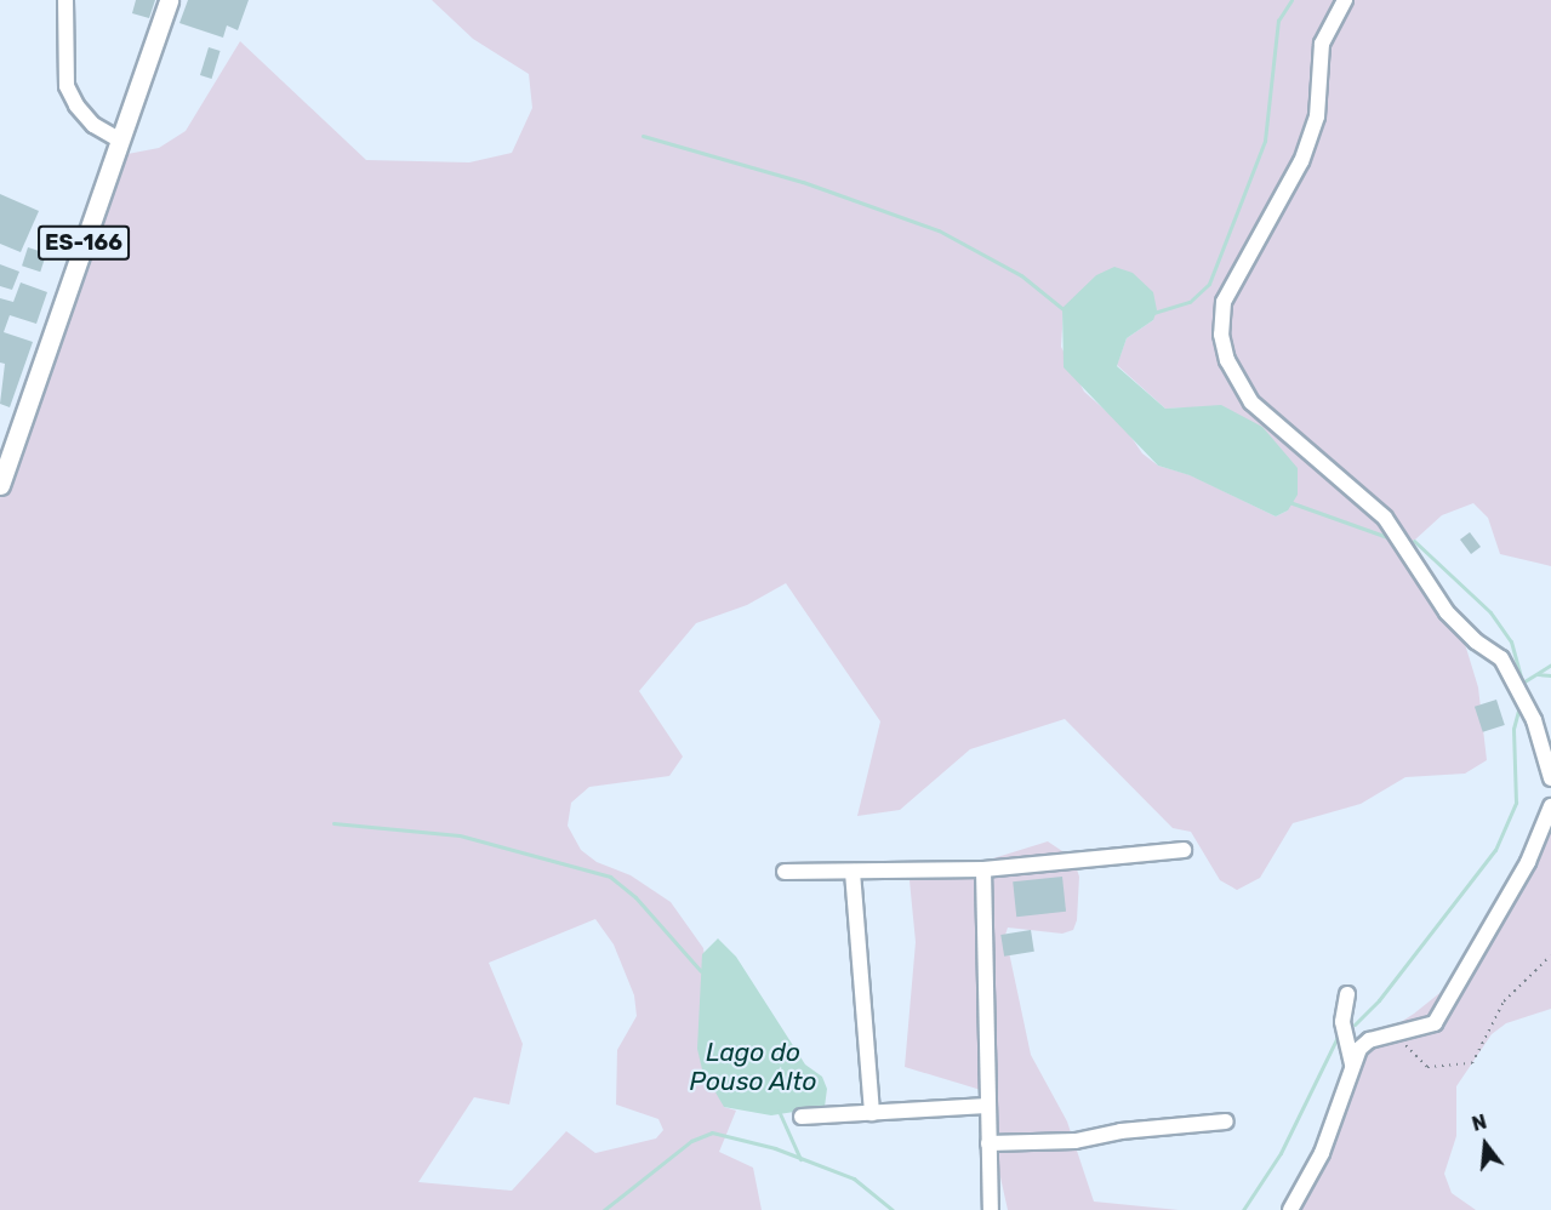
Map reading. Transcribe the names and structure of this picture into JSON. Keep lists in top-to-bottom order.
{
  "streets": {
    "main road": ["ES-166"]
  },
  "water": ["Lago do Pouso Alto"],
  "north": "top"
}
